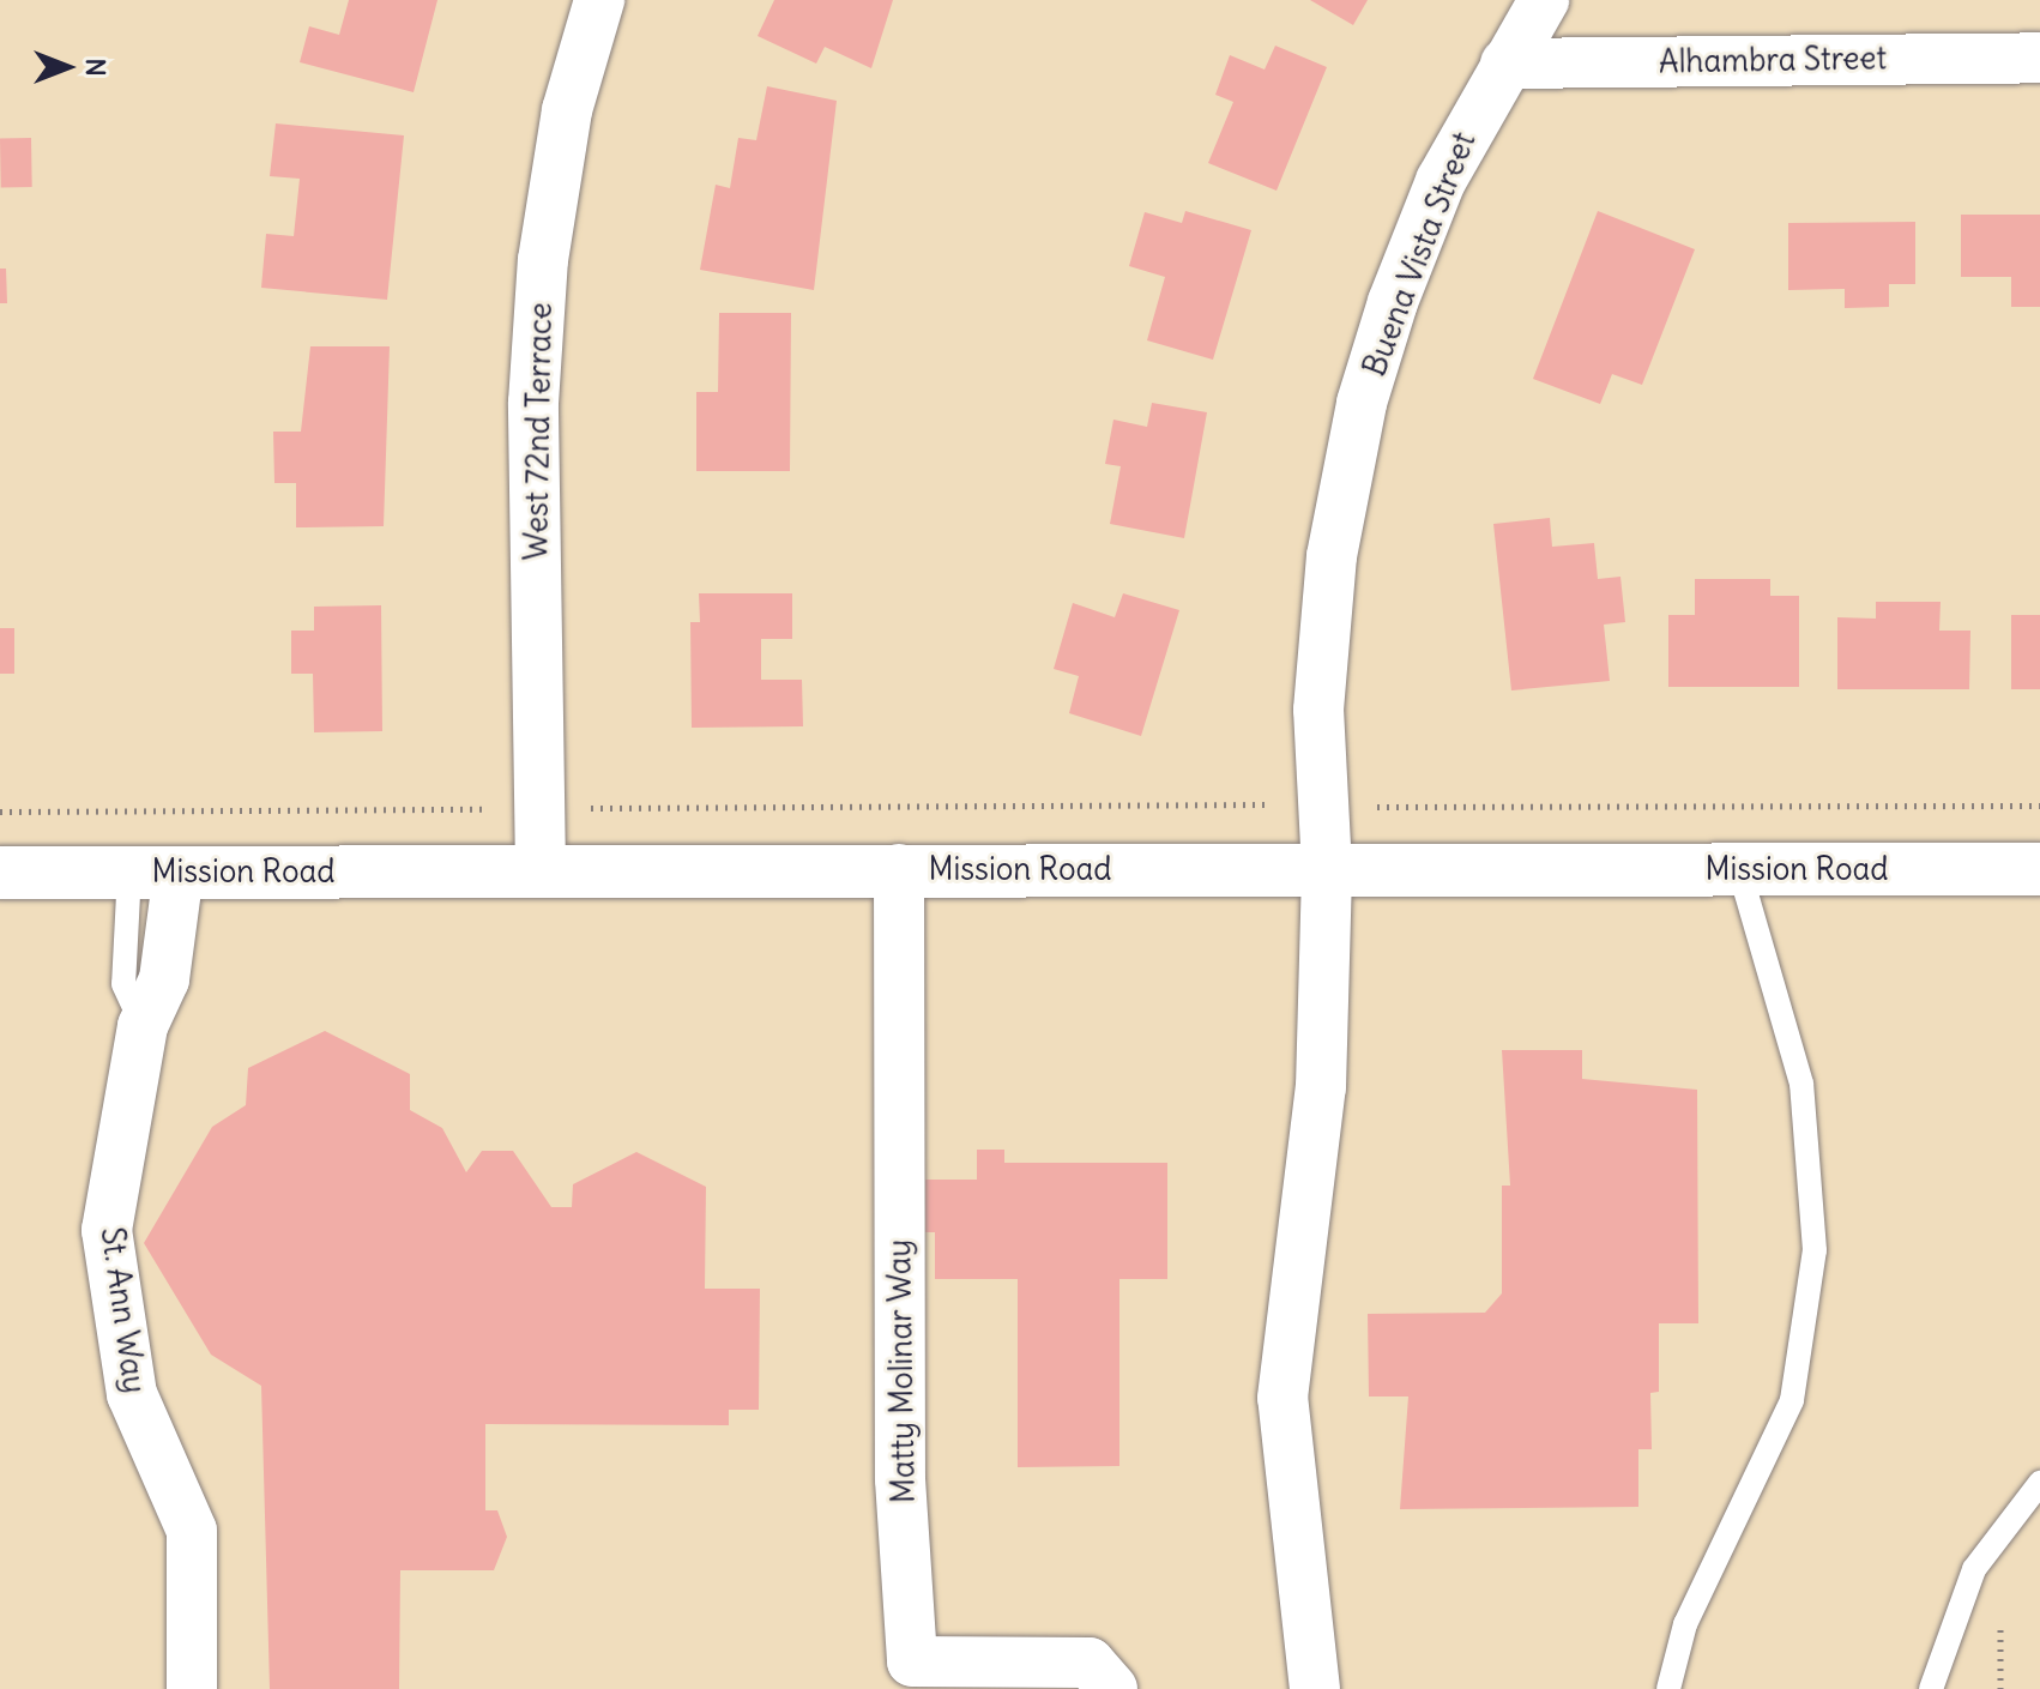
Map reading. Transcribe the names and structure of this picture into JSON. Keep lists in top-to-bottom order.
{
  "streets": {
    "main road": ["Mission Road"],
    "street": [
      "Alhambra Street",
      "Buena Vista Street",
      "West 72nd Terrace",
      "St. Ann Way",
      "Matty Molinar Way"
    ]
  },
  "crossings": [
    ["Alhambra Street", "Buena Vista Street"],
    ["Buena Vista Street", "Mission Road"],
    ["West 72nd Terrace", "Mission Road"],
    ["Mission Road", "St. Ann Way"],
    ["Mission Road", "Matty Molinar Way"]
  ],
  "north": "right"
}
